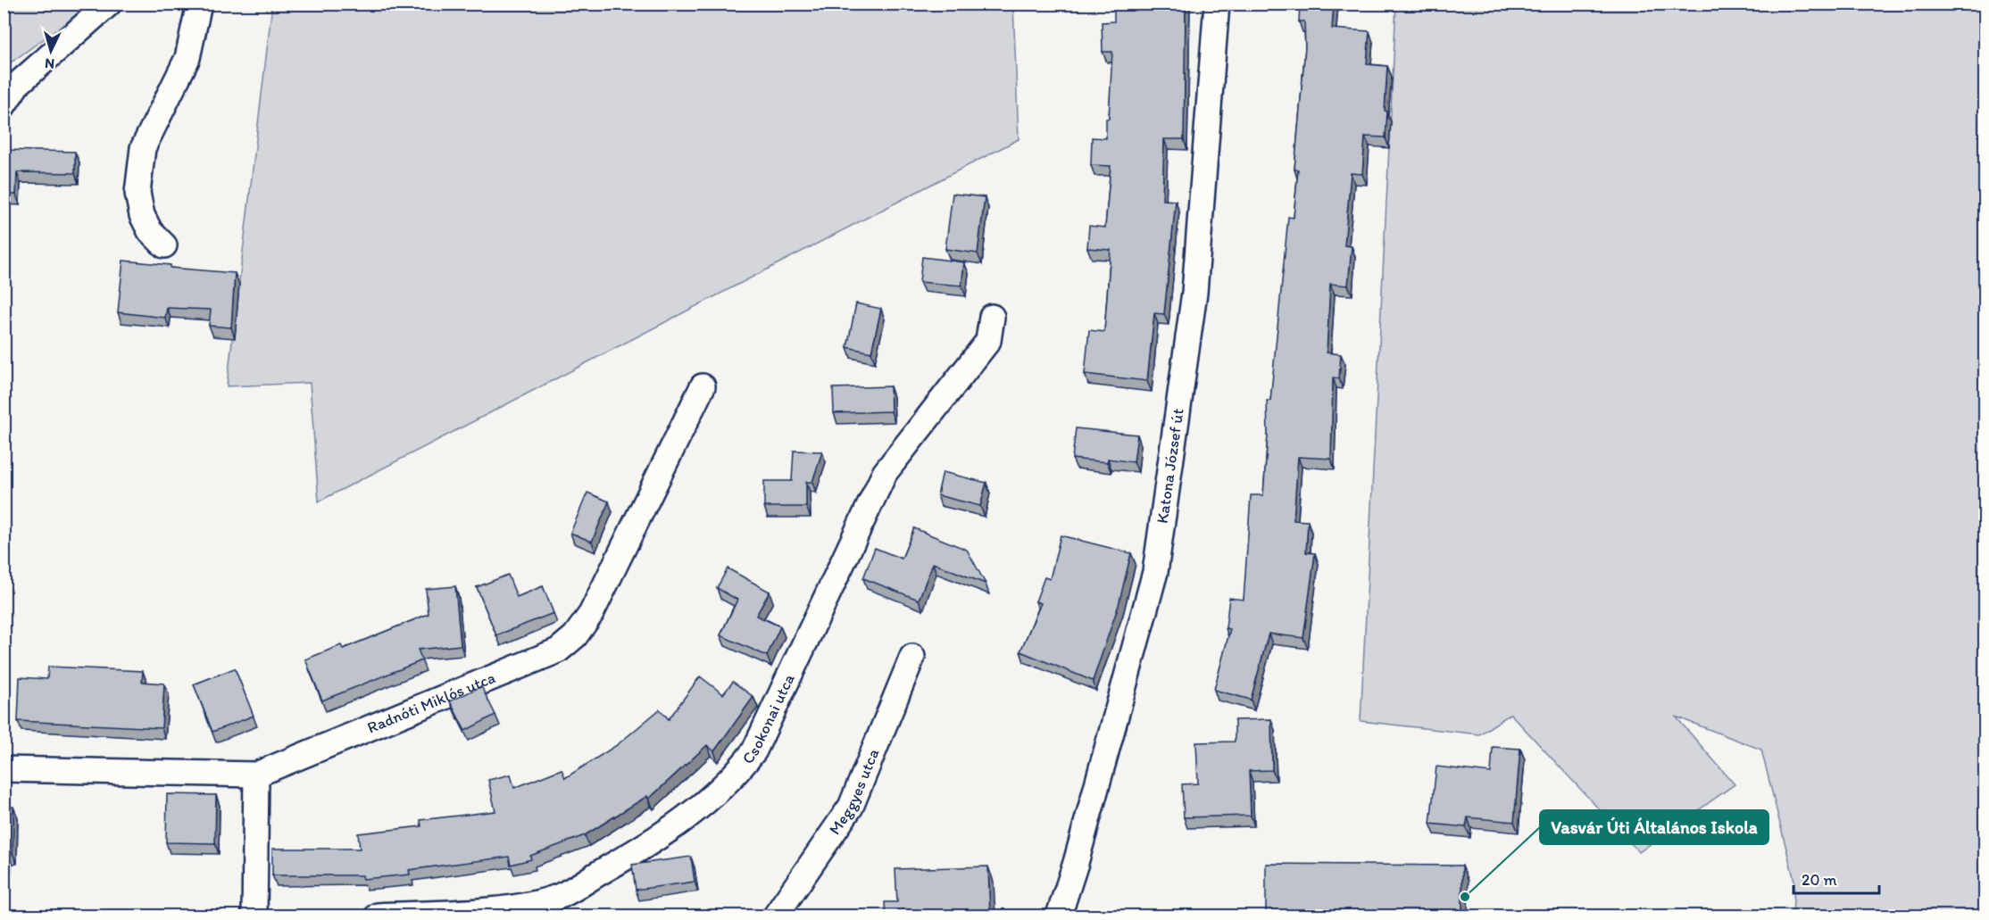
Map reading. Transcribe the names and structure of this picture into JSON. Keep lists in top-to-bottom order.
{
  "streets": {
    "street": [
      "Katona József út",
      "Radnóti Miklós utca",
      "Csokonai utca",
      "Meggyes utca"
    ]
  },
  "places": ["Vasvár Úti Általános Iskola"],
  "scale_bar": "20 m",
  "north": "bottom"
}
